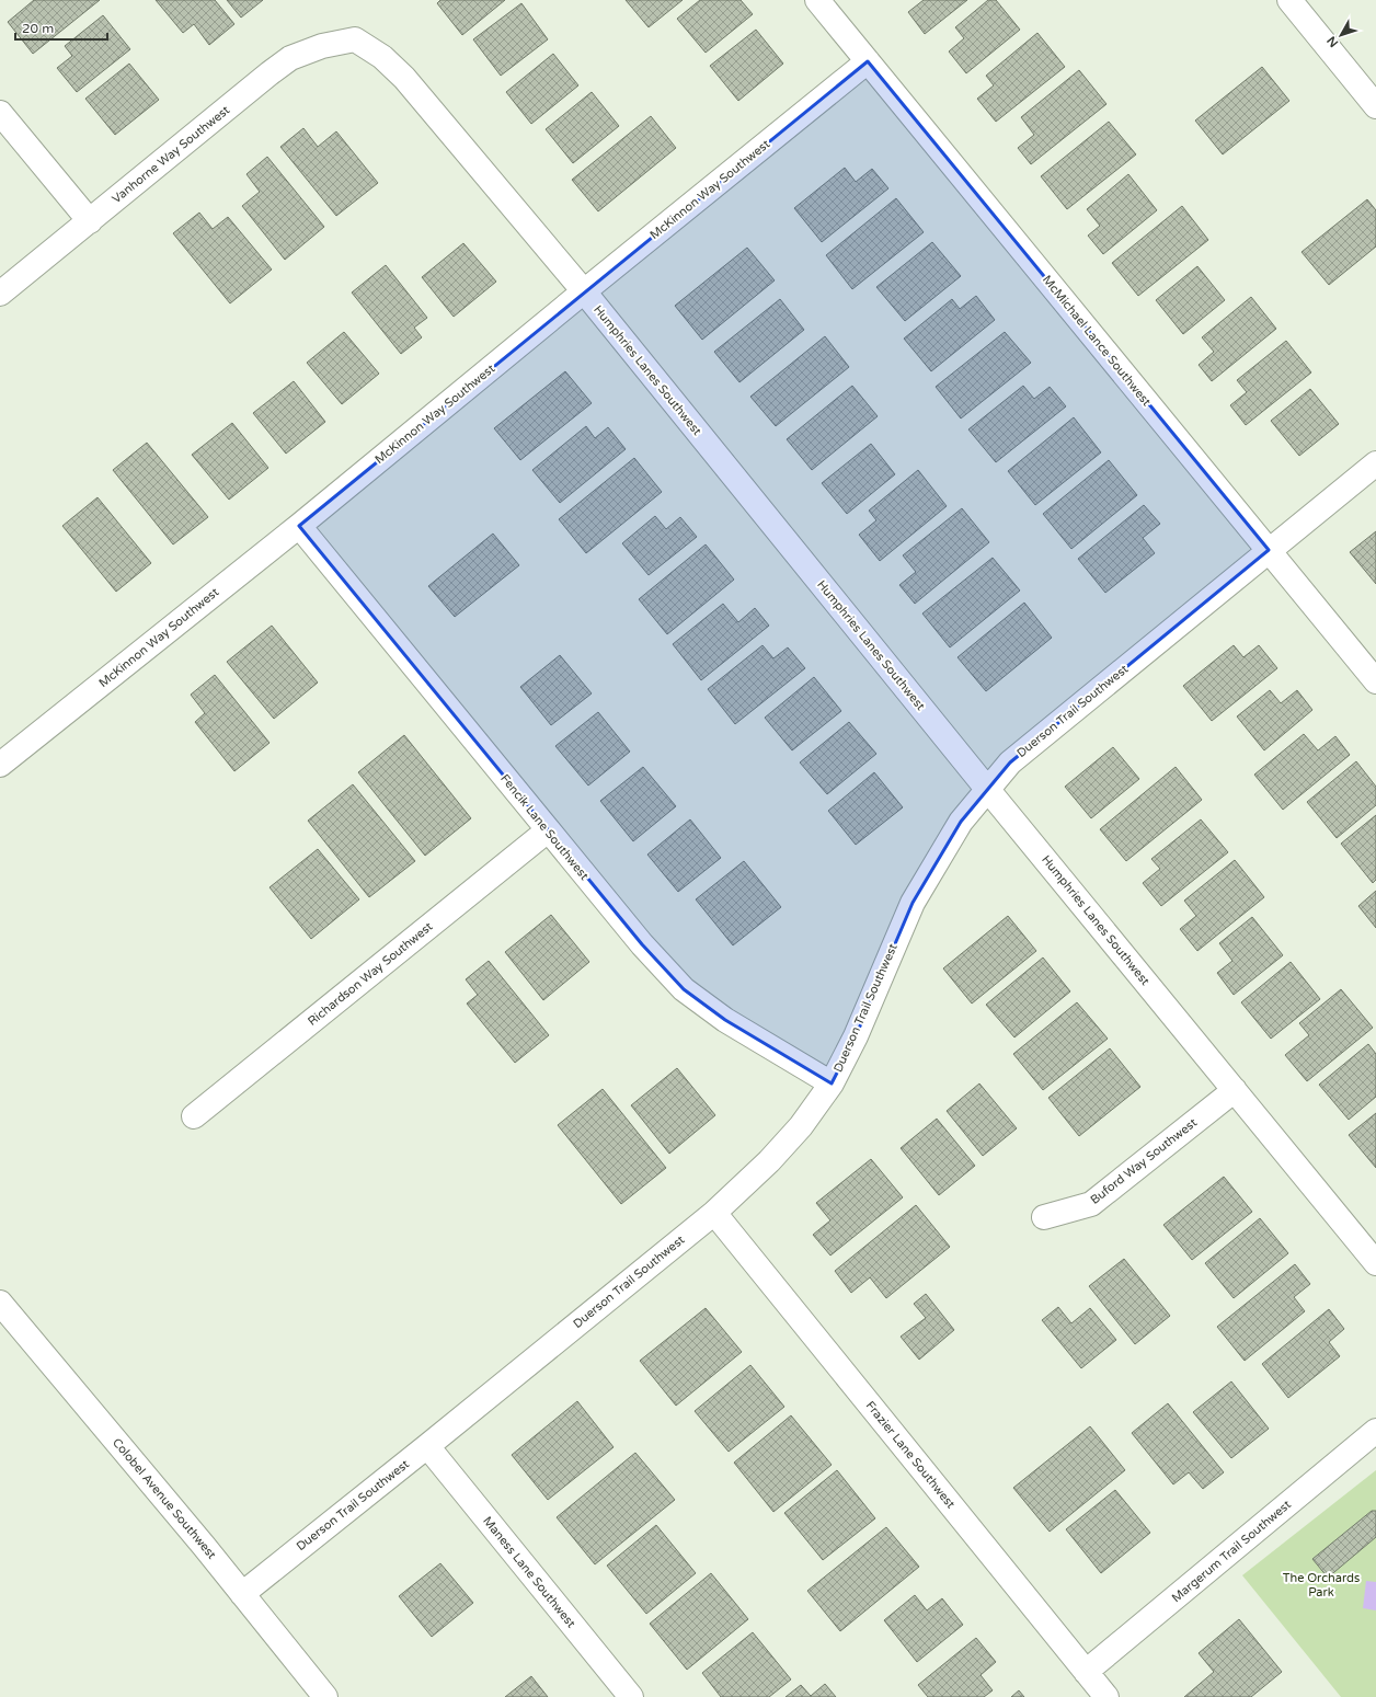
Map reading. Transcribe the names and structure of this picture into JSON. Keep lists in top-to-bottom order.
{
  "streets": {
    "street": [
      "Vanhorne Way Southwest",
      "McKinnon Way Southwest",
      "McMichael Lance Southwest",
      "Humphries Lanes Southwest",
      "Duerson Trail Southwest",
      "Fencik Lane Southwest",
      "Richardson Way Southwest",
      "Buford Way Southwest",
      "Frazier Lane Southwest",
      "Colobel Avenue Southwest",
      "Margerum Trail Southwest",
      "Maness Lane Southwest"
    ]
  },
  "crossings": [
    ["Vanhorne Way Southwest", "Humphries Lanes Southwest"],
    ["McKinnon Way Southwest", "McMichael Lance Southwest"],
    ["McKinnon Way Southwest", "Humphries Lanes Southwest"],
    ["McKinnon Way Southwest", "Fencik Lane Southwest"],
    ["McMichael Lance Southwest", "Duerson Trail Southwest"],
    ["Humphries Lanes Southwest", "Duerson Trail Southwest"],
    ["Humphries Lanes Southwest", "Buford Way Southwest"],
    ["Duerson Trail Southwest", "Fencik Lane Southwest"],
    ["Duerson Trail Southwest", "Frazier Lane Southwest"],
    ["Duerson Trail Southwest", "Colobel Avenue Southwest"],
    ["Duerson Trail Southwest", "Maness Lane Southwest"],
    ["Fencik Lane Southwest", "Richardson Way Southwest"],
    ["Frazier Lane Southwest", "Margerum Trail Southwest"]
  ],
  "parks": ["The Orchards Park"],
  "scale_bar": "20 m",
  "north": "bottom left"
}
